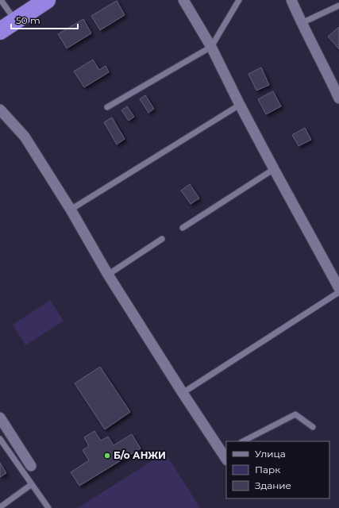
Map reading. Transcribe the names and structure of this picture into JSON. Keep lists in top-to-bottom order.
{
  "places": ["Б/о АНЖИ"],
  "legend": ["Улица", "Парк", "Здание"],
  "scale_bar": "50 m"
}
